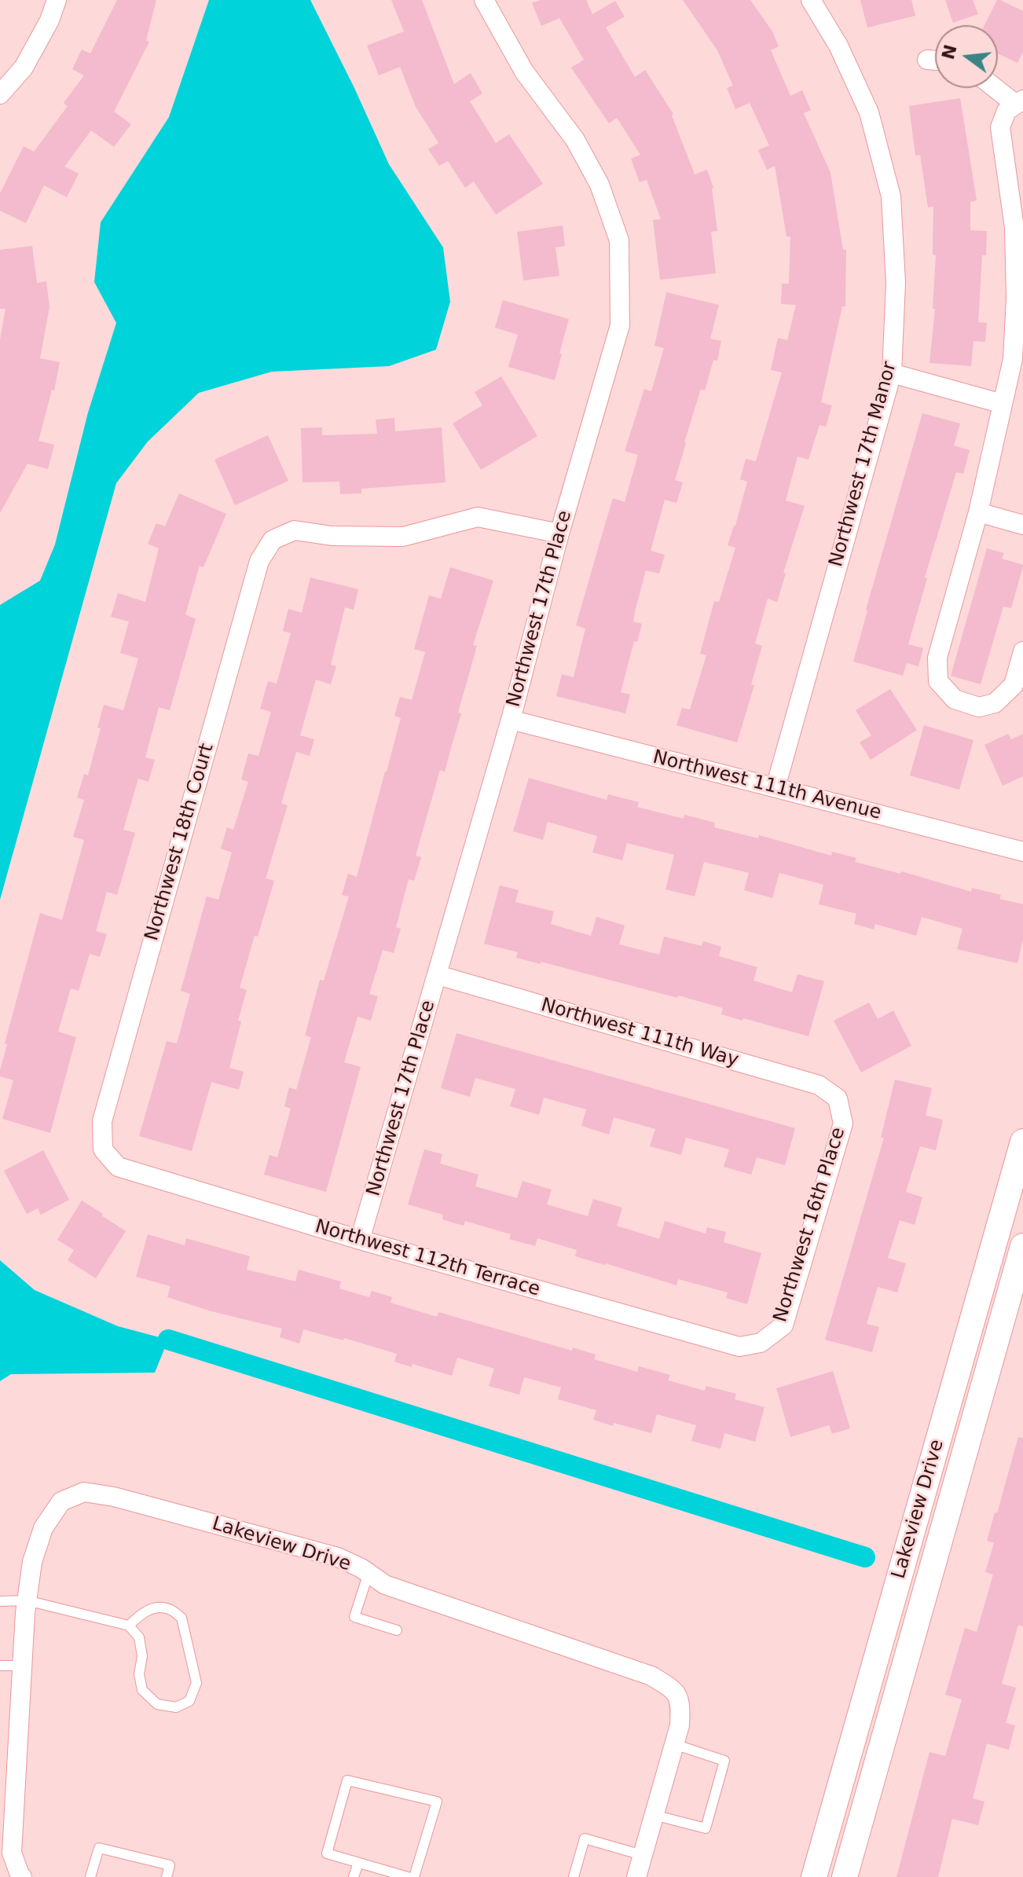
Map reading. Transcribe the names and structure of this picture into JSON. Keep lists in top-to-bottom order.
{
  "streets": {
    "street": [
      "Northwest 17th Manor",
      "Northwest 17th Place",
      "Northwest 111th Avenue",
      "Northwest 18th Court",
      "Northwest 111th Way",
      "Northwest 16th Place",
      "Northwest 112th Terrace",
      "Lakeview Drive"
    ]
  },
  "crossings": [
    ["Northwest 17th Manor", "Northwest 111th Avenue"],
    ["Northwest 17th Place", "Northwest 111th Avenue"],
    ["Northwest 17th Place", "Northwest 18th Court"],
    ["Northwest 17th Place", "Northwest 111th Way"],
    ["Northwest 17th Place", "Northwest 112th Terrace"],
    ["Northwest 18th Court", "Northwest 112th Terrace"],
    ["Northwest 111th Way", "Northwest 16th Place"],
    ["Northwest 16th Place", "Northwest 112th Terrace"]
  ],
  "north": "left"
}
